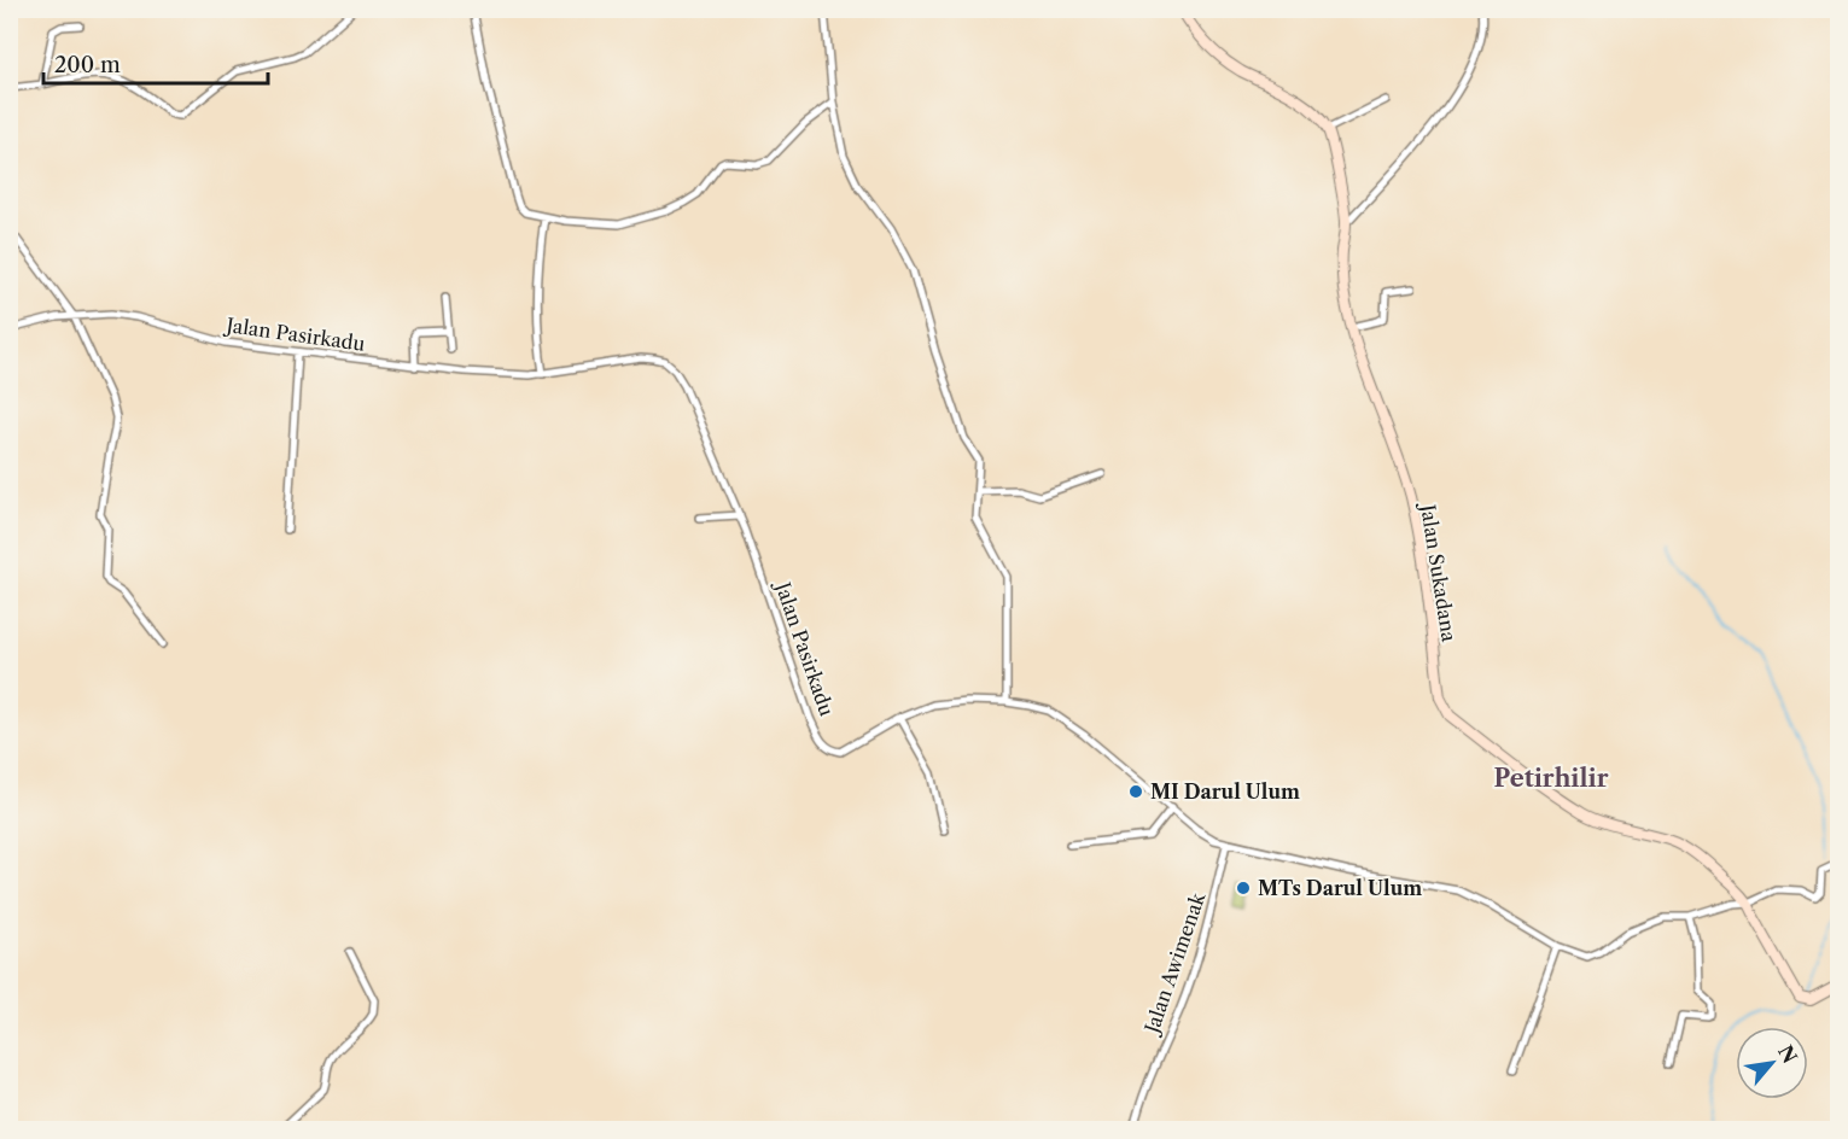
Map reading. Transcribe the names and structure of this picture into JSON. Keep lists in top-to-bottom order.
{
  "streets": {
    "main road": ["Jalan Sukadana"],
    "street": ["Jalan Pasirkadu", "Jalan Awimenak"]
  },
  "crossings": [
    ["Jalan Pasirkadu", "Jalan Sukadana"],
    ["Jalan Pasirkadu", "Jalan Awimenak"]
  ],
  "districts": ["Petirhilir"],
  "places": ["MI Darul Ulum", "MTs Darul Ulum"],
  "scale_bar": "200 m",
  "north": "top right"
}
